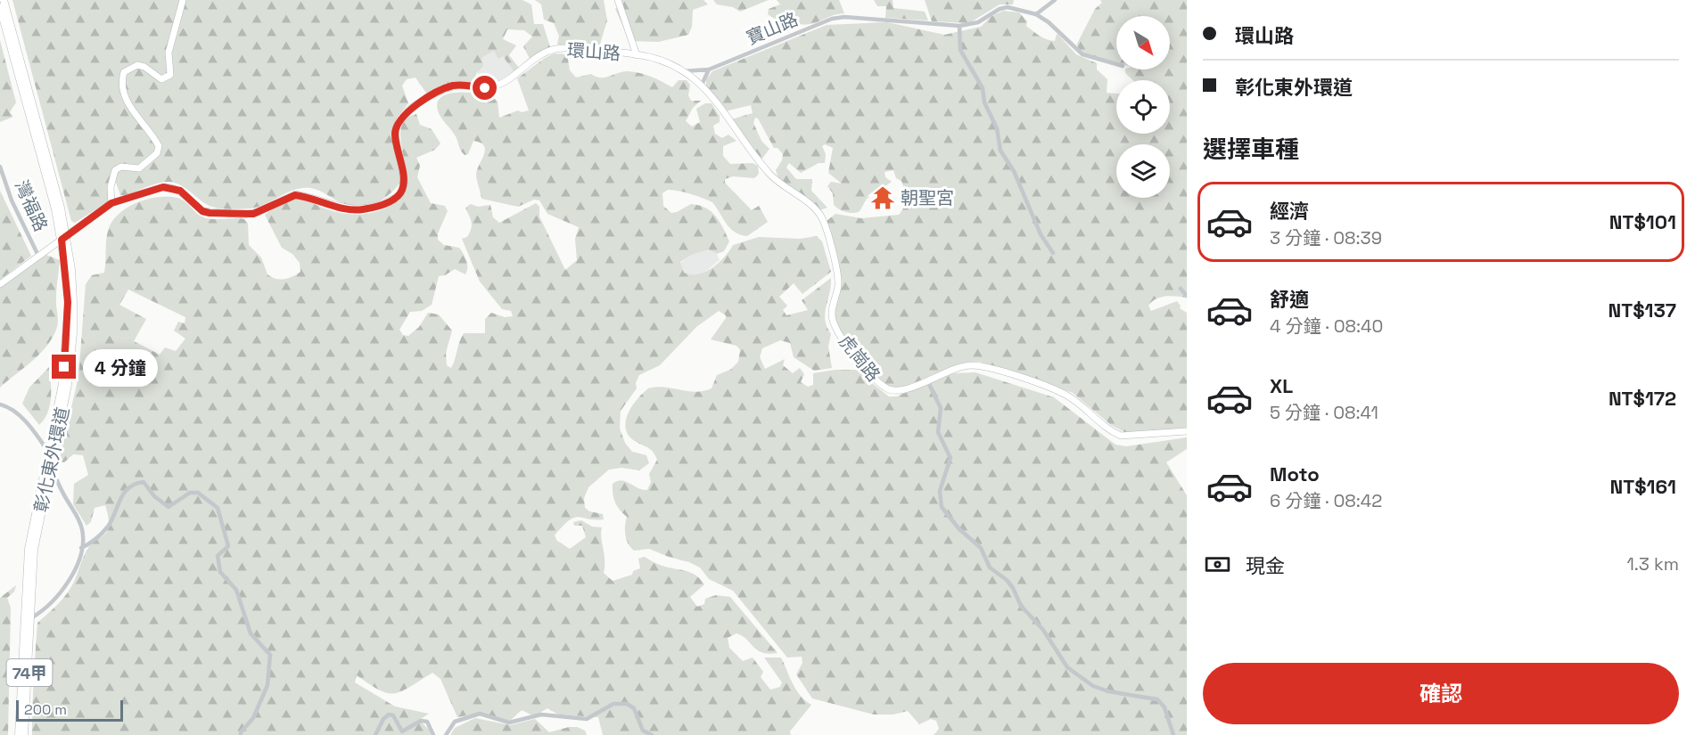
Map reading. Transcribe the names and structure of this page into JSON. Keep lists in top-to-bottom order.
{
  "streets": {
    "main road": [
      "環山路",
      "虎崗路",
      "彰化東外環道",
      "74甲"
    ],
    "street": ["寶山路", "灣福路"]
  },
  "crossings": [
    ["寶山路", "環山路"],
    ["環山路", "灣福路"],
    ["環山路", "虎崗路"],
    ["環山路", "彰化東外環道"],
    ["彰化東外環道", "74甲"]
  ],
  "places": {
    "temple": ["朝聖宮"]
  },
  "scale_bar": "200 m",
  "north": "bottom right",
  "page": {
    "banner": ["環山路", "彰化東外環道"],
    "heading": "選擇車種",
    "list": [
      {
        "name": "經濟",
        "note": "3 分鐘 · 08:39",
        "value": "NT$101"
      },
      {
        "name": "舒適",
        "note": "4 分鐘 · 08:40",
        "value": "NT$137"
      },
      {
        "name": "XL",
        "note": "5 分鐘 · 08:41",
        "value": "NT$172"
      },
      {
        "name": "Moto",
        "note": "6 分鐘 · 08:42",
        "value": "NT$161"
      }
    ],
    "bubble": "4 分鐘",
    "pay": ["現金", "1.3 km"],
    "buttons": "確認",
    "scale": "200 m"
  }
}
